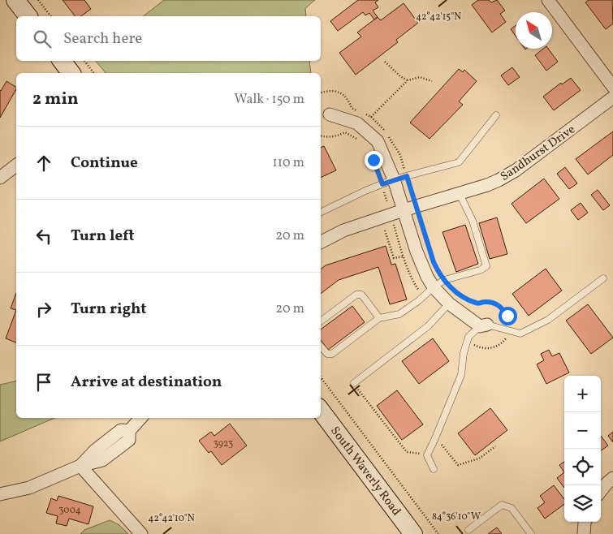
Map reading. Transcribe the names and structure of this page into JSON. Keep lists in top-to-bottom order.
{
  "streets": {
    "main road": ["South Waverly Road"],
    "street": ["Sandhurst Drive"]
  },
  "house_numbers": ["3923", "3004"],
  "north": "top left",
  "page": {
    "search": "Search here",
    "heading": ["2 min", "Walk · 150 m"],
    "list": [
      ["Continue", "110 m"],
      ["Turn left", "20 m"],
      ["Turn right", "20 m"],
      "Arrive at destination"
    ],
    "map_buttons": ["+", "−"]
  },
  "coordinates": ["42°42'15\"N", "84°36'10\"W", "42°42'10\"N"]
}
